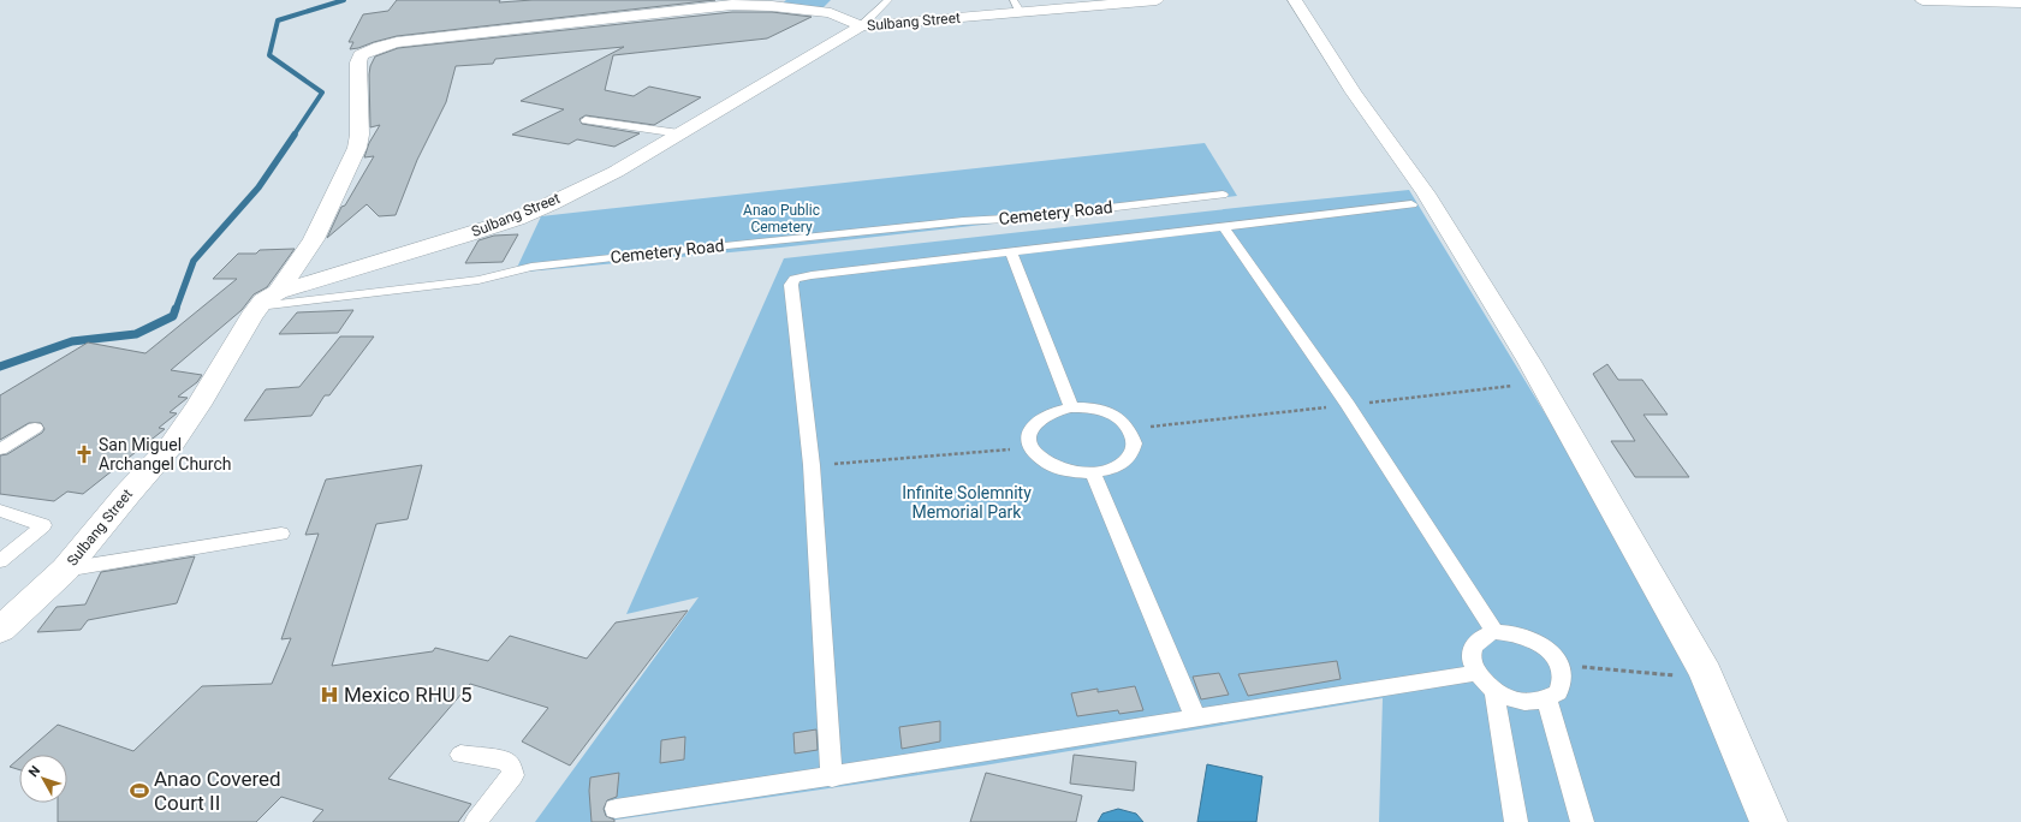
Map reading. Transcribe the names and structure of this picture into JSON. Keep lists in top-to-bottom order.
{
  "streets": {
    "street": ["Sulbang Street"],
    "lane": ["Cemetery Road"]
  },
  "crossings": [
    ["Sulbang Street", "Cemetery Road"]
  ],
  "parks": ["Anao Public Cemetery", "Infinite Solemnity Memorial Park"],
  "places": {
    "church": ["San Miguel Archangel Church"],
    "hospital": ["Mexico RHU 5"],
    "sports": ["Anao Covered Court II"]
  },
  "north": "top left"
}
